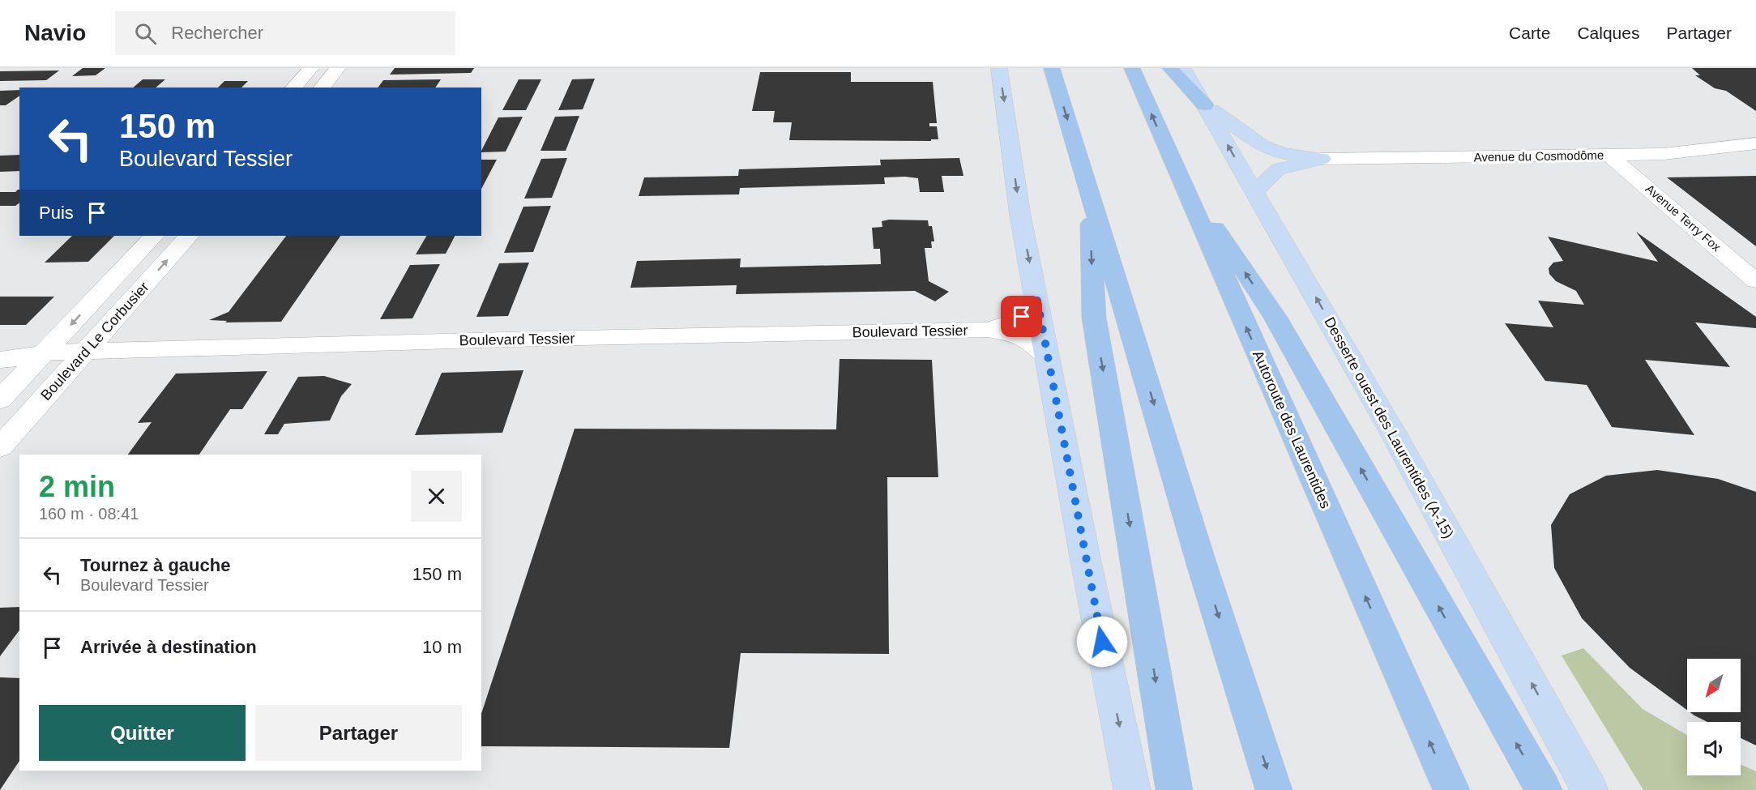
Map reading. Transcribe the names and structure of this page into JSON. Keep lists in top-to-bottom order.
{
  "streets": {
    "highway": ["Autoroute des Laurentides"],
    "main road": ["Desserte ouest des Laurentides (A-15)"],
    "street": [
      "Avenue du Cosmodôme",
      "Avenue Terry Fox",
      "Boulevard Tessier",
      "Boulevard Le Corbusier"
    ]
  },
  "crossings": [
    ["Avenue du Cosmodôme", "Avenue Terry Fox"],
    ["Boulevard Tessier", "Boulevard Le Corbusier"]
  ],
  "one_way": ["Desserte ouest des Laurentides (A-15)"],
  "north": "bottom left",
  "page": {
    "header": "Navio",
    "search": "Rechercher",
    "nav": ["Carte", "Calques", "Partager"],
    "turn": ["150 m", "Boulevard Tessier"],
    "then": "Puis",
    "heading": ["2 min", "160 m · 08:41"],
    "list": [
      {
        "name": "Tournez à gauche",
        "note": "Boulevard Tessier",
        "value": "150 m"
      },
      {
        "name": "Arrivée à destination",
        "value": "10 m"
      }
    ],
    "buttons": ["Quitter", "Partager"]
  }
}
